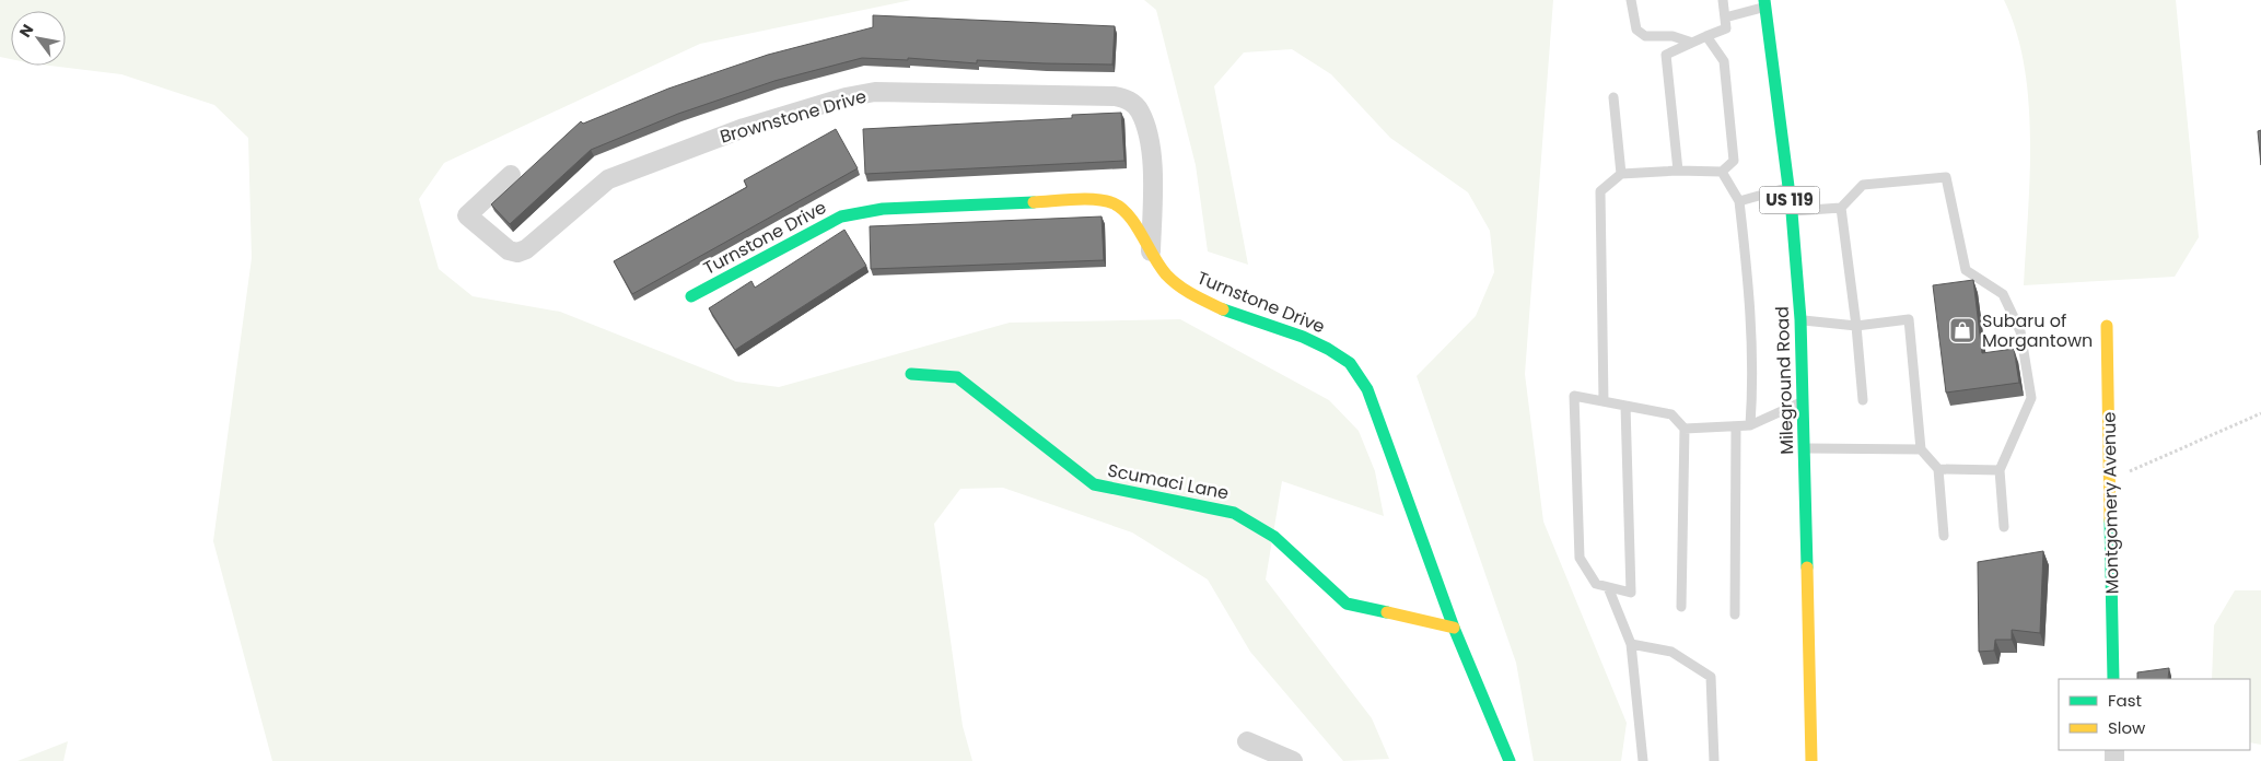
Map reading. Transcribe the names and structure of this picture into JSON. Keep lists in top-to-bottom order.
{
  "streets": {
    "street": [
      "Brownstone Drive",
      "US 119",
      "Turnstone Drive",
      "Mileground Road",
      "Scumaci Lane",
      "Montgomery Avenue"
    ]
  },
  "crossings": [
    ["Brownstone Drive", "Turnstone Drive"],
    ["Turnstone Drive", "Scumaci Lane"]
  ],
  "places": {
    "shop": ["Subaru of Morgantown"]
  },
  "legend": ["Fast", "Slow"],
  "north": "top left"
}
